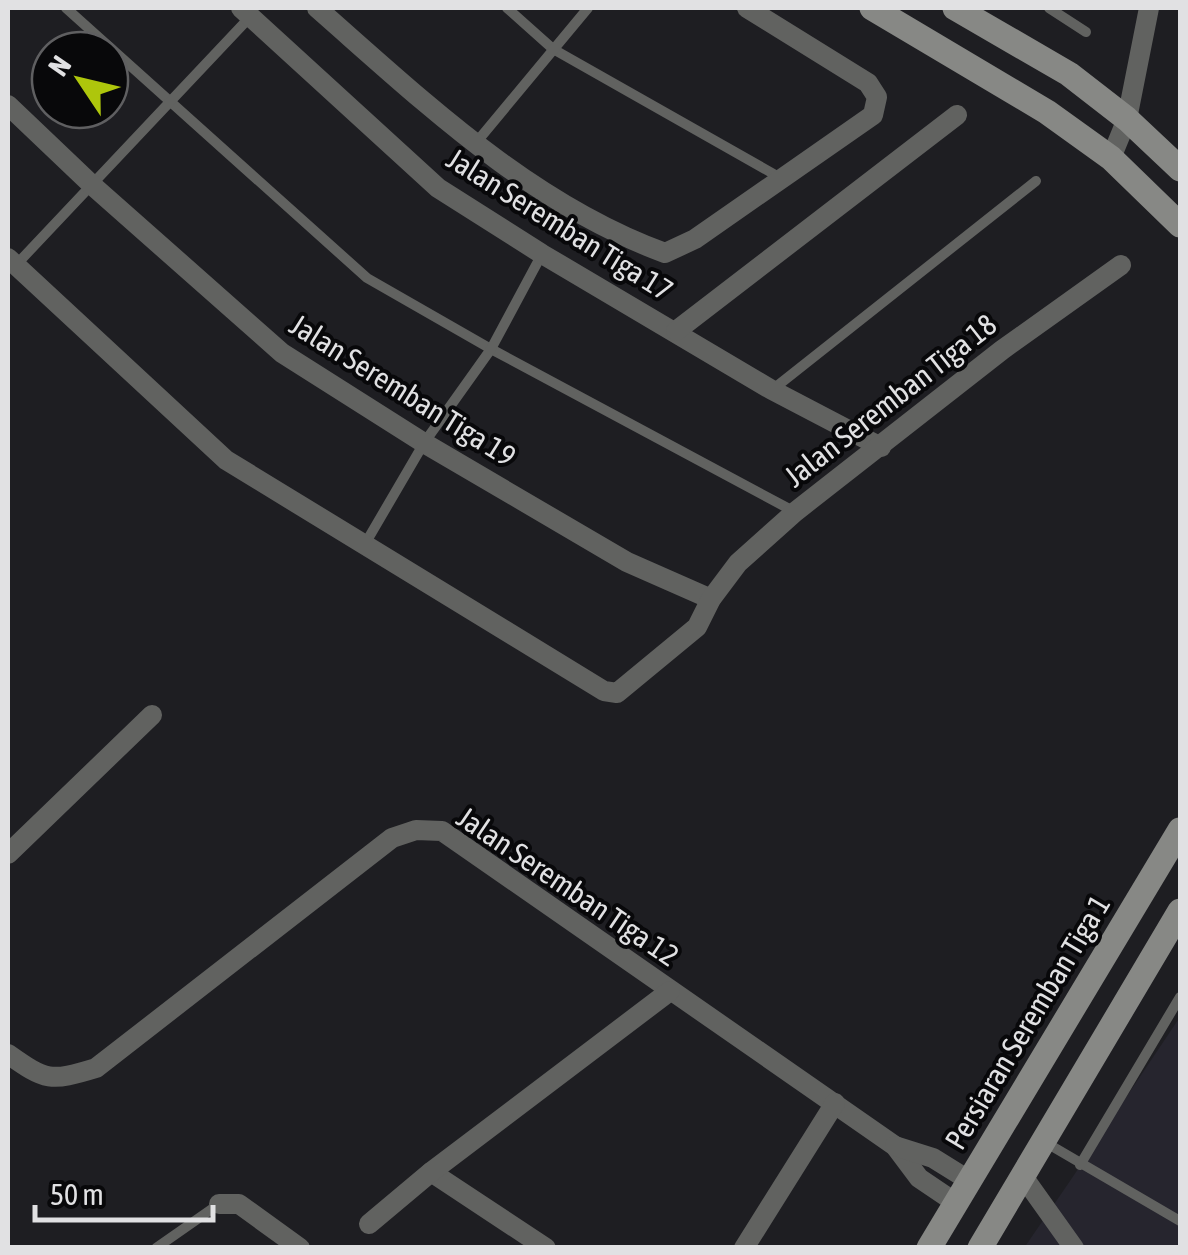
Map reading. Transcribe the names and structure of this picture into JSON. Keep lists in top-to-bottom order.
{
  "streets": {
    "main road": ["Persiaran Seremban Tiga 1"],
    "street": [
      "Jalan Seremban Tiga 17",
      "Jalan Seremban Tiga 19",
      "Jalan Seremban Tiga 18",
      "Jalan Seremban Tiga 12"
    ]
  },
  "crossings": [
    ["Jalan Seremban Tiga 17", "Jalan Seremban Tiga 18"],
    ["Jalan Seremban Tiga 19", "Jalan Seremban Tiga 18"],
    ["Jalan Seremban Tiga 12", "Persiaran Seremban Tiga 1"]
  ],
  "scale_bar": "50 m",
  "north": "top left"
}
